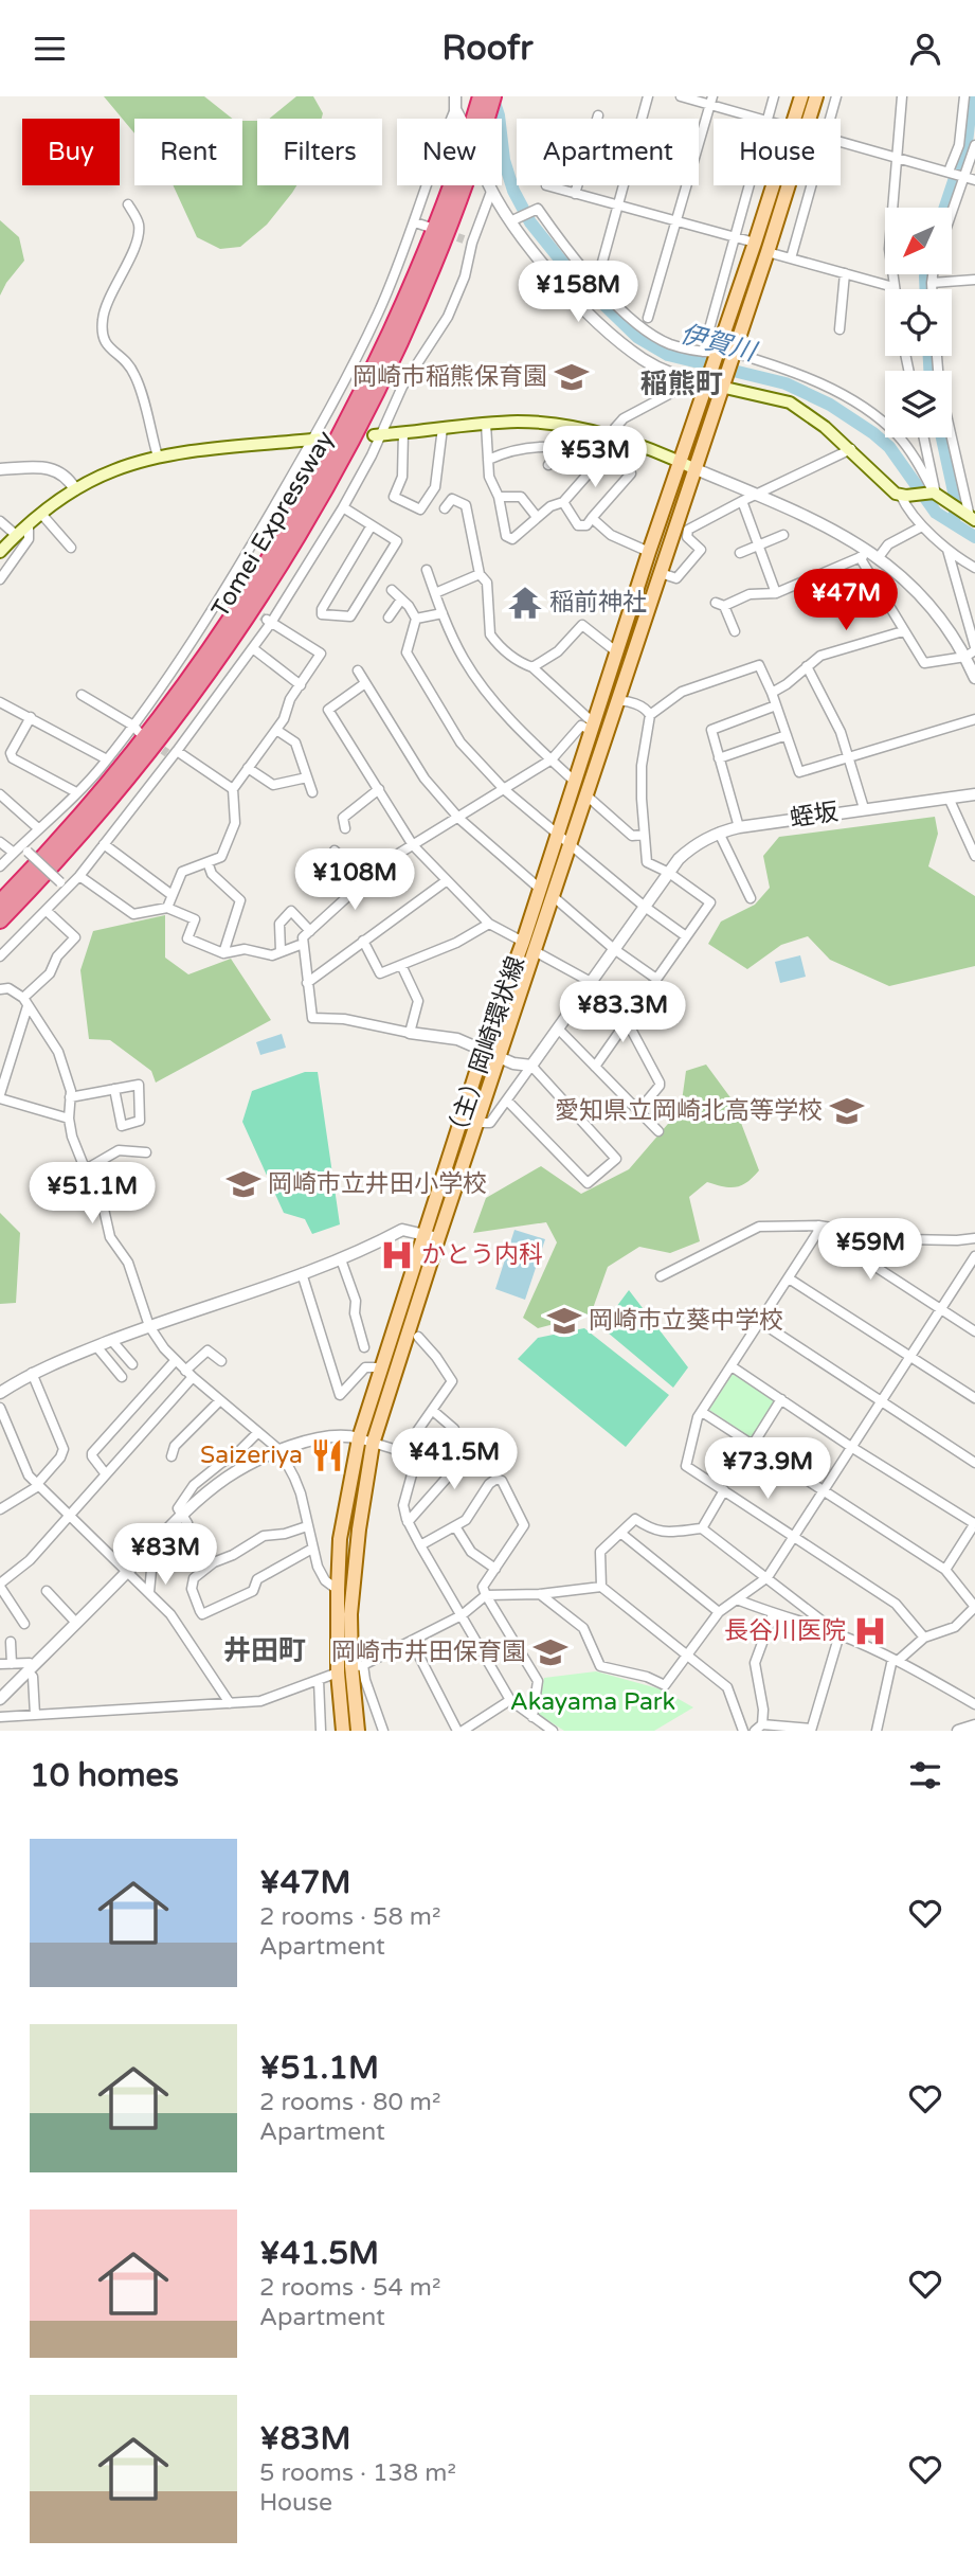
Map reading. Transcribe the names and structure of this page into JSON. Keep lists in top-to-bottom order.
{
  "streets": {
    "highway": ["Tomei Expressway"],
    "main road": ["（主）岡崎環状線"],
    "street": ["蛭坂"]
  },
  "districts": ["稲熊町", "井田町"],
  "water": ["伊賀川"],
  "parks": ["Akayama Park"],
  "places": {
    "school or university": [
      "岡崎市稲熊保育園",
      "愛知県立岡崎北高等学校",
      "岡崎市立井田小学校",
      "岡崎市立葵中学校",
      "岡崎市井田保育園"
    ],
    "temple": ["稲前神社"],
    "hospital": ["かとう内科", "長谷川医院"],
    "restaurant": ["Saizeriya"]
  },
  "north": "bottom left",
  "page": {
    "header": "Roofr",
    "chip": [
      "Buy",
      "Rent",
      "Filters",
      "New",
      "Apartment",
      "House"
    ],
    "price": [
      "¥158M",
      "¥53M",
      "¥47M",
      "¥108M",
      "¥83.3M",
      "¥51.1M",
      "¥59M",
      "¥41.5M",
      "¥73.9M",
      "¥83M"
    ],
    "heading": "10 homes",
    "list": [
      {
        "name": "¥47M",
        "note": "2 rooms · 58 m² · Apartment"
      },
      {
        "name": "¥51.1M",
        "note": "2 rooms · 80 m² · Apartment"
      },
      {
        "name": "¥41.5M",
        "note": "2 rooms · 54 m² · Apartment"
      },
      {
        "name": "¥83M",
        "note": "5 rooms · 138 m² · House"
      }
    ]
  }
}
